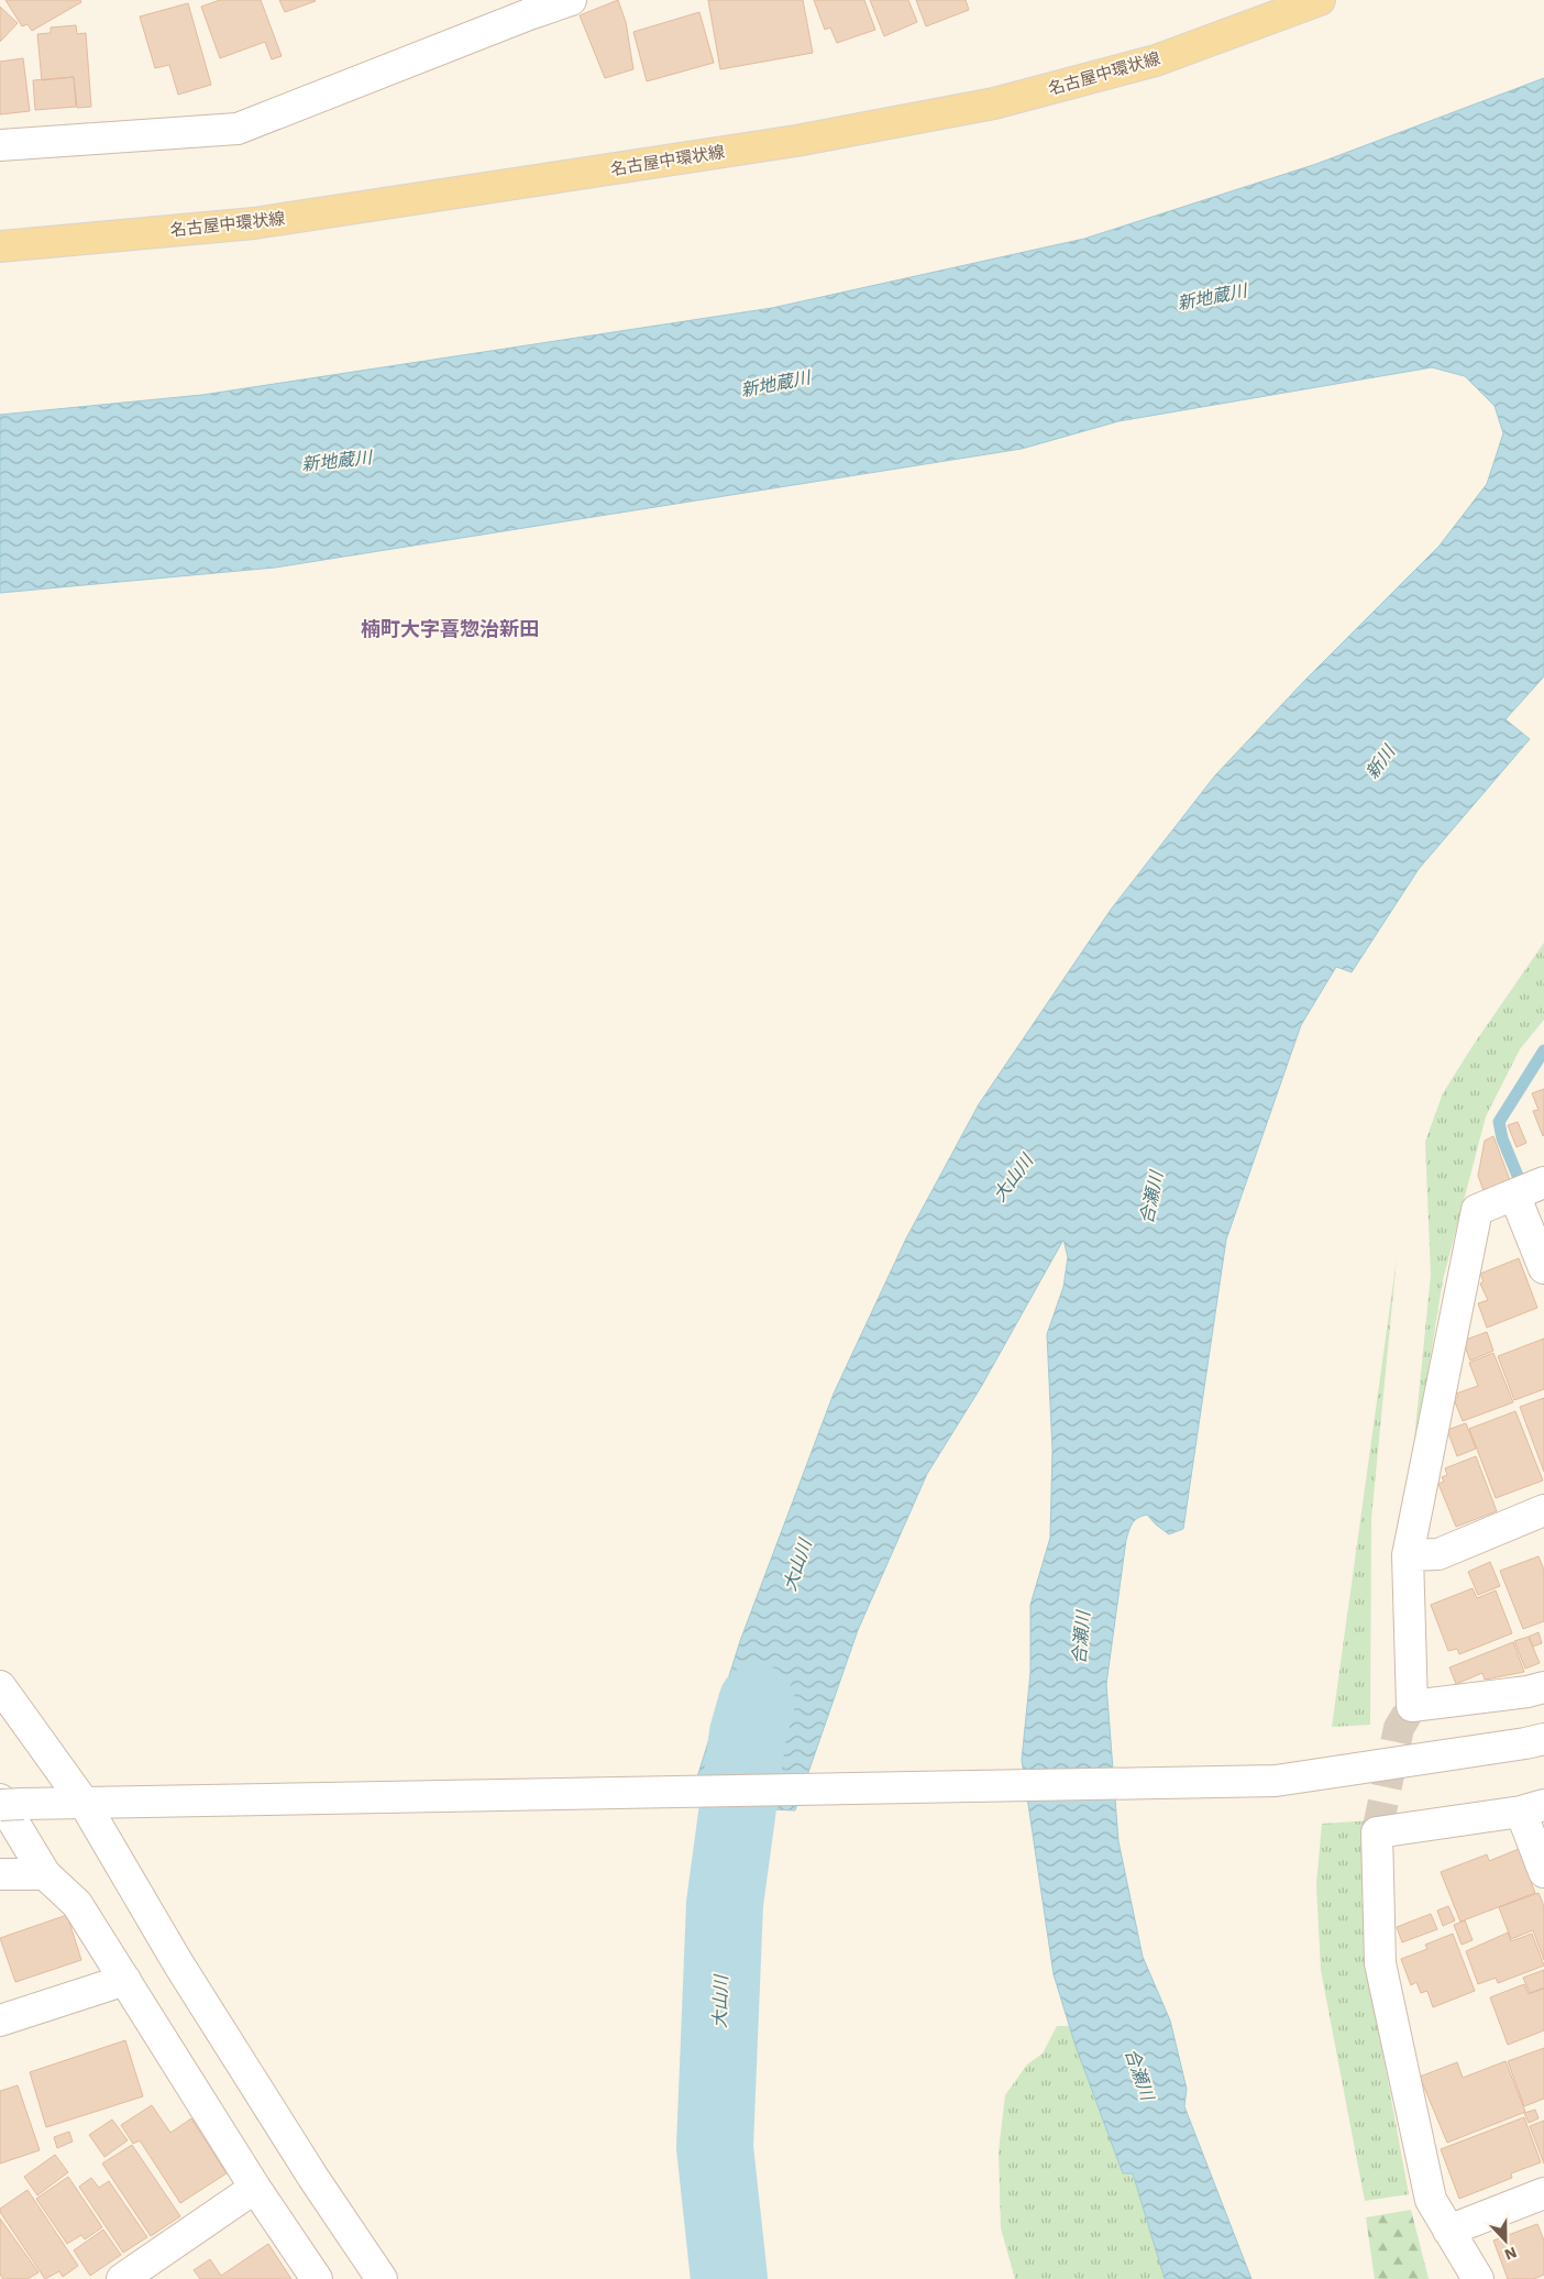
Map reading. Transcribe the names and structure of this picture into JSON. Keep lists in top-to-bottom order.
{
  "streets": {
    "main road": ["名古屋中環状線"]
  },
  "districts": ["楠町大字喜惣治新田"],
  "water": [
    "新地蔵川",
    "新川",
    "大山川",
    "合瀬川"
  ],
  "north": "bottom"
}
